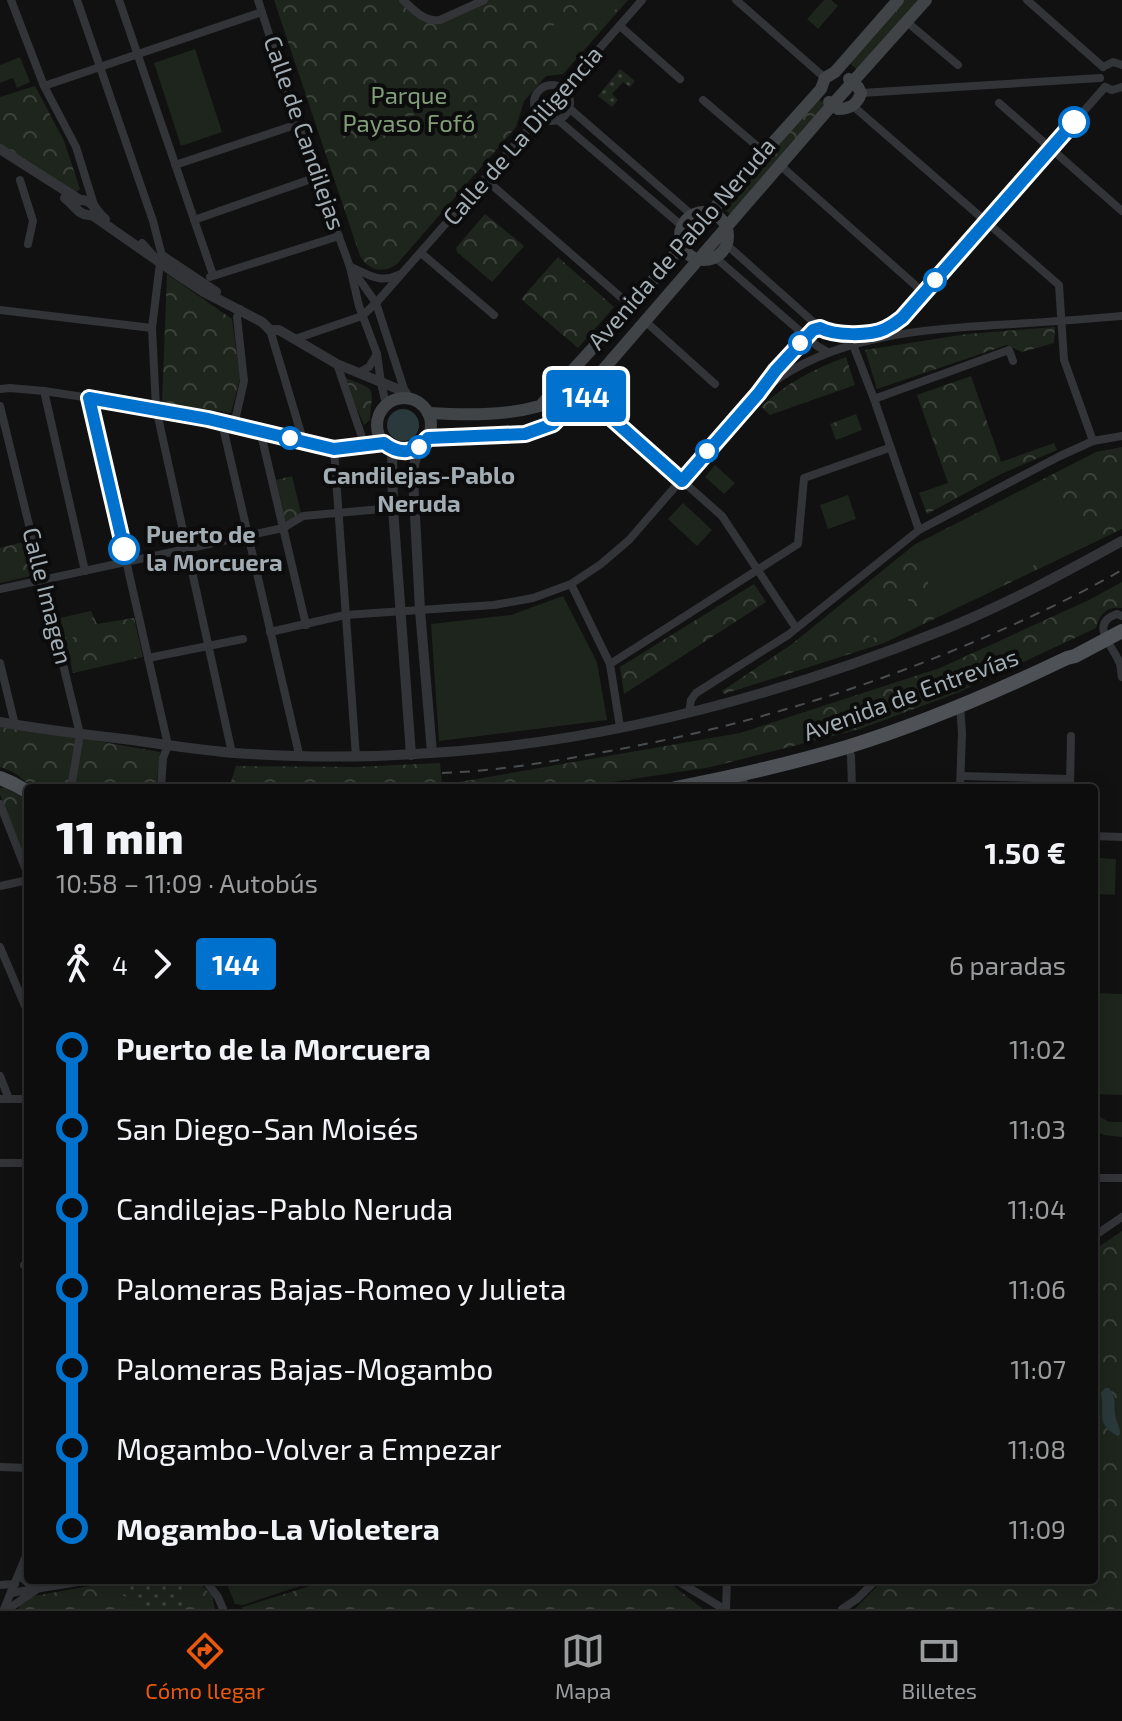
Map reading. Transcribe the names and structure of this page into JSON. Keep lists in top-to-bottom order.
{
  "streets": {
    "main road": ["Avenida de Pablo Neruda", "Avenida de Entrevías"],
    "street": ["Calle de Candilejas", "Calle de La Diligencia", "Calle Imagen"]
  },
  "crossings": [
    ["Calle de Candilejas", "Calle de La Diligencia"],
    ["Calle de Candilejas", "Avenida de Pablo Neruda"]
  ],
  "parks": ["Parque Payaso Fofó"],
  "places": ["Candilejas-Pablo Neruda", "Puerto de la Morcuera"],
  "lines": ["bus line 144"],
  "page": {
    "on_map": "144",
    "heading": ["11 min", "10:58 – 11:09 · Autobús", "1.50 €"],
    "legs": ["4", "144", "6 paradas"],
    "list": [
      {
        "name": "Puerto de la Morcuera",
        "value": "11:02"
      },
      {
        "name": "San Diego-San Moisés",
        "value": "11:03"
      },
      {
        "name": "Candilejas-Pablo Neruda",
        "value": "11:04"
      },
      {
        "name": "Palomeras Bajas-Romeo y Julieta",
        "value": "11:06"
      },
      {
        "name": "Palomeras Bajas-Mogambo",
        "value": "11:07"
      },
      {
        "name": "Mogambo-Volver a Empezar",
        "value": "11:08"
      },
      {
        "name": "Mogambo-La Violetera",
        "value": "11:09"
      }
    ],
    "tabs": ["Cómo llegar", "Mapa", "Billetes"]
  }
}
